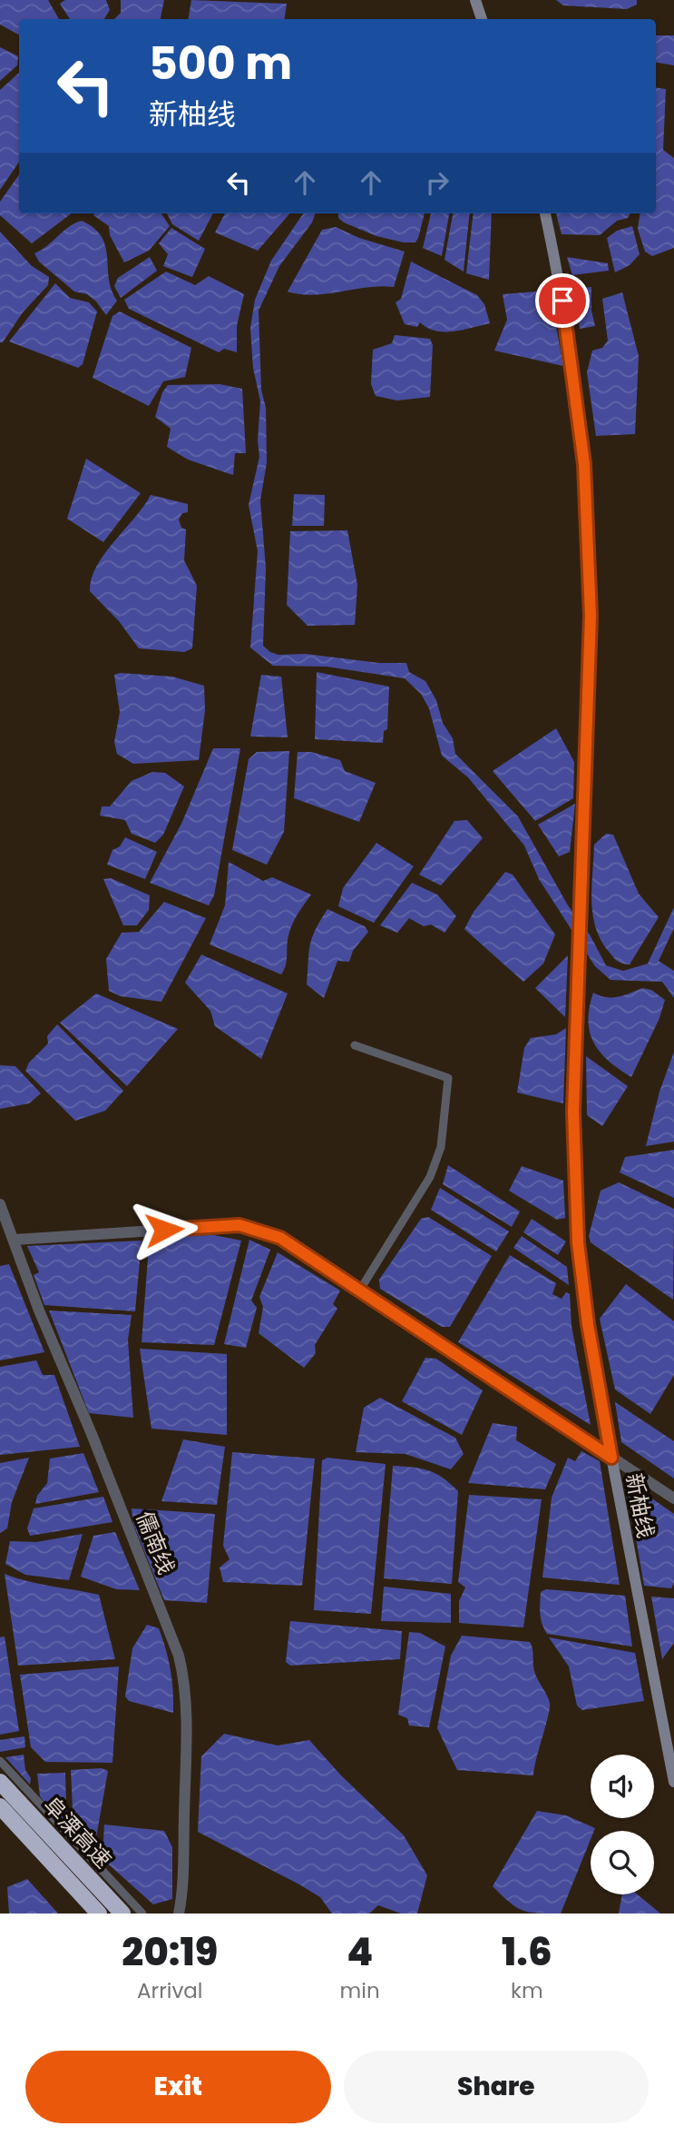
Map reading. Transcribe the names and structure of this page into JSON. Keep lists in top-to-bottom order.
{
  "streets": {
    "highway": ["阜溧高速"],
    "main road": ["新柚线"],
    "street": ["儒南线"]
  },
  "page": {
    "turn": ["500 m", "新柚线"],
    "eta": [
      "20:19",
      "Arrival",
      "4",
      "min",
      "1.6",
      "km"
    ],
    "buttons": ["Exit", "Share"]
  }
}
